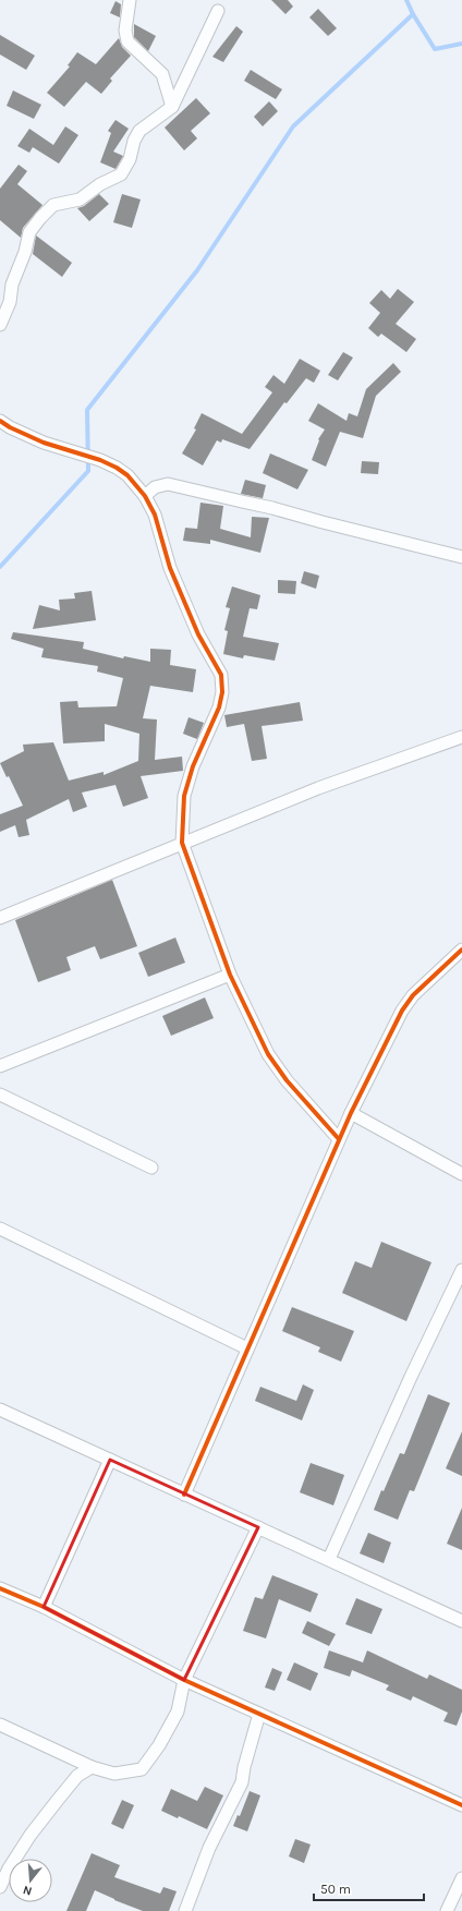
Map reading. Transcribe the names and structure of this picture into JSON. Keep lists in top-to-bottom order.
{
  "scale_bar": "50 m",
  "north": "bottom"
}
